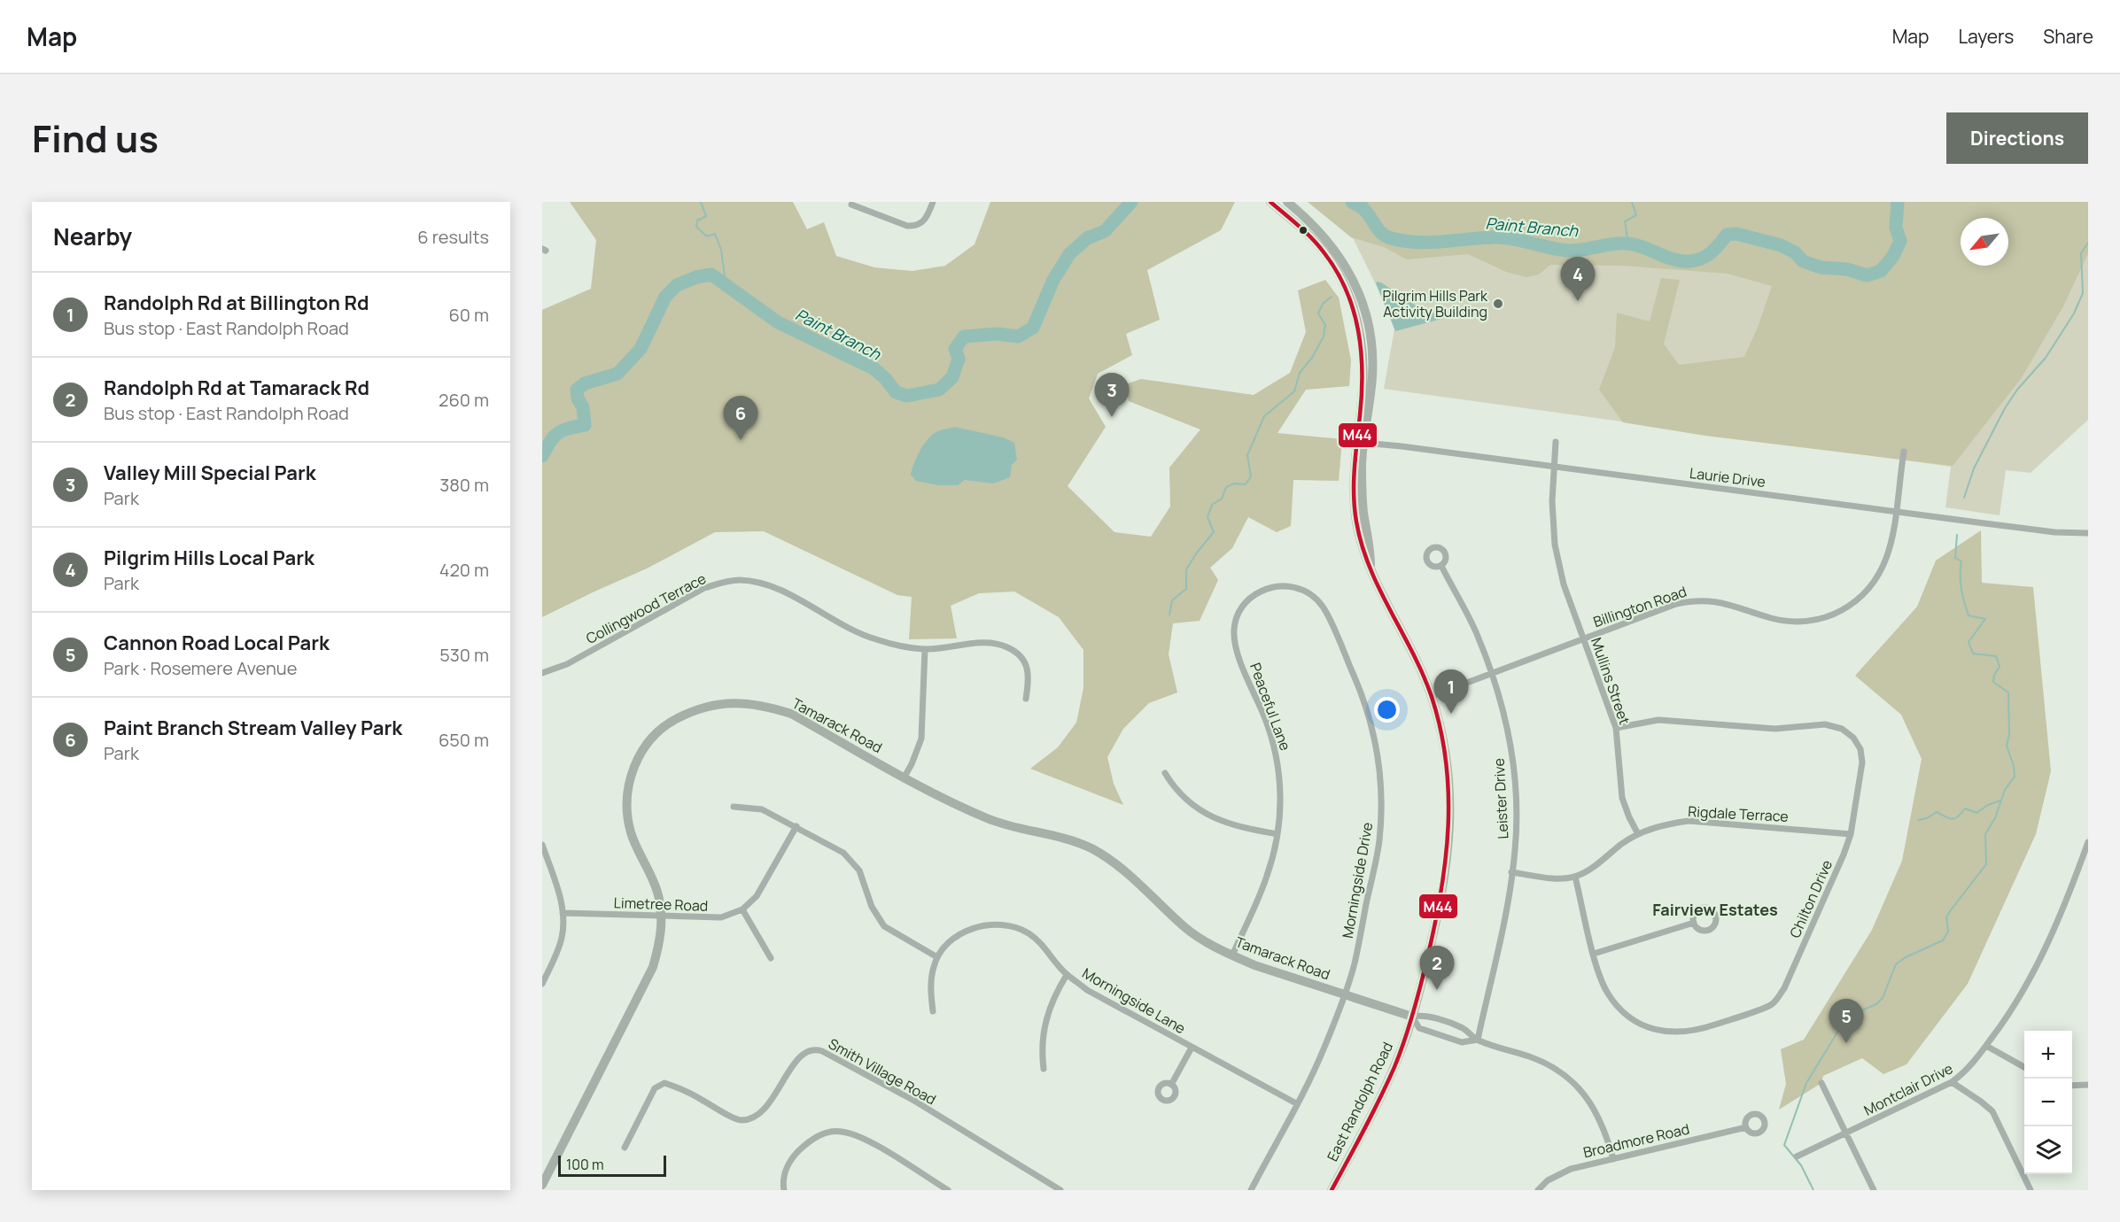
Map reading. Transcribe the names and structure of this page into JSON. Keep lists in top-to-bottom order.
{
  "streets": {
    "main road": ["East Randolph Road"],
    "street": [
      "Laurie Drive",
      "Billington Road",
      "Collingwood Terrace",
      "Mullins Street",
      "Peaceful Lane",
      "Tamarack Road",
      "Leister Drive",
      "Rigdale Terrace",
      "Morningside Drive",
      "Chilton Drive",
      "Limetree Road",
      "Morningside Lane",
      "Smith Village Road",
      "Montclair Drive",
      "Broadmore Road"
    ]
  },
  "crossings": [
    ["Laurie Drive", "Billington Road"],
    ["Laurie Drive", "Mullins Street"],
    ["Laurie Drive", "East Randolph Road"],
    ["Billington Road", "Mullins Street"],
    ["Billington Road", "Leister Drive"],
    ["Billington Road", "East Randolph Road"],
    ["Mullins Street", "Rigdale Terrace"],
    ["Mullins Street", "Chilton Drive"],
    ["Peaceful Lane", "Tamarack Road"],
    ["Peaceful Lane", "Morningside Drive"],
    ["Tamarack Road", "Leister Drive"],
    ["Tamarack Road", "Morningside Drive"],
    ["Tamarack Road", "Limetree Road"],
    ["Tamarack Road", "East Randolph Road"],
    ["Tamarack Road", "Broadmore Road"],
    ["Rigdale Terrace", "Chilton Drive"],
    ["Morningside Drive", "Morningside Lane"]
  ],
  "districts": ["Fairview Estates"],
  "water": ["Paint Branch"],
  "places": ["Pilgrim Hills Park Activity Building"],
  "lines": ["transit line M44"],
  "scale_bar": "100 m",
  "north": "bottom left",
  "page": {
    "header": "Map",
    "nav": ["Map", "Layers", "Share"],
    "title": "Find us",
    "buttons": "Directions",
    "heading": ["Nearby", "6 results"],
    "pins": [
      "4",
      "3",
      "6",
      "1",
      "2",
      "5"
    ],
    "list": [
      {
        "mark": "1",
        "name": "Randolph Rd at Billington Rd",
        "note": "Bus stop · East Randolph Road",
        "value": "60 m"
      },
      {
        "mark": "2",
        "name": "Randolph Rd at Tamarack Rd",
        "note": "Bus stop · East Randolph Road",
        "value": "260 m"
      },
      {
        "mark": "3",
        "name": "Valley Mill Special Park",
        "note": "Park",
        "value": "380 m"
      },
      {
        "mark": "4",
        "name": "Pilgrim Hills Local Park",
        "note": "Park",
        "value": "420 m"
      },
      {
        "mark": "5",
        "name": "Cannon Road Local Park",
        "note": "Park · Rosemere Avenue",
        "value": "530 m"
      },
      {
        "mark": "6",
        "name": "Paint Branch Stream Valley Park",
        "note": "Park",
        "value": "650 m"
      }
    ],
    "map_buttons": ["+", "−"],
    "scale": "100 m"
  }
}
